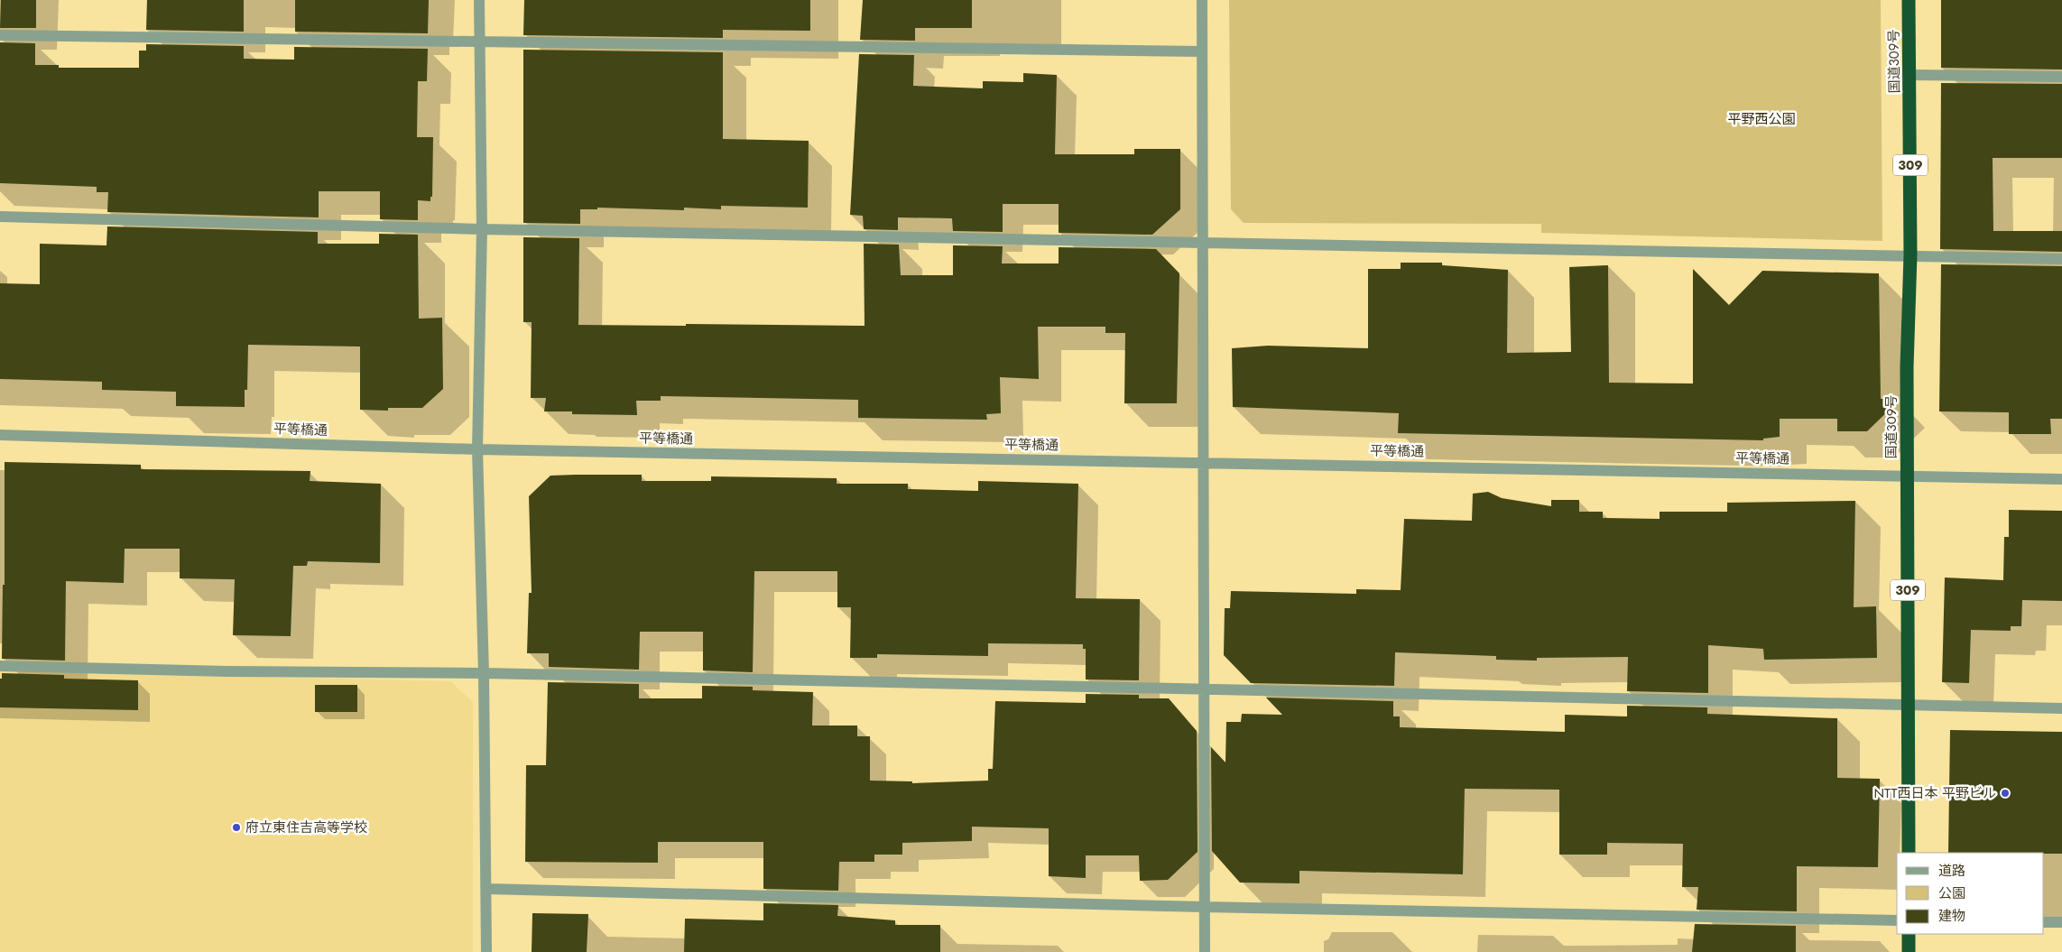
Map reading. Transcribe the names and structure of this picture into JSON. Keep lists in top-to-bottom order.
{
  "streets": {
    "highway": ["国道309号", "309"],
    "street": ["平等橋通"]
  },
  "crossings": [
    ["国道309号", "平等橋通"]
  ],
  "parks": ["平野西公園"],
  "places": ["NTT西日本 平野ビル", "府立東住吉高等学校"],
  "legend": ["道路", "公園", "建物"]
}
